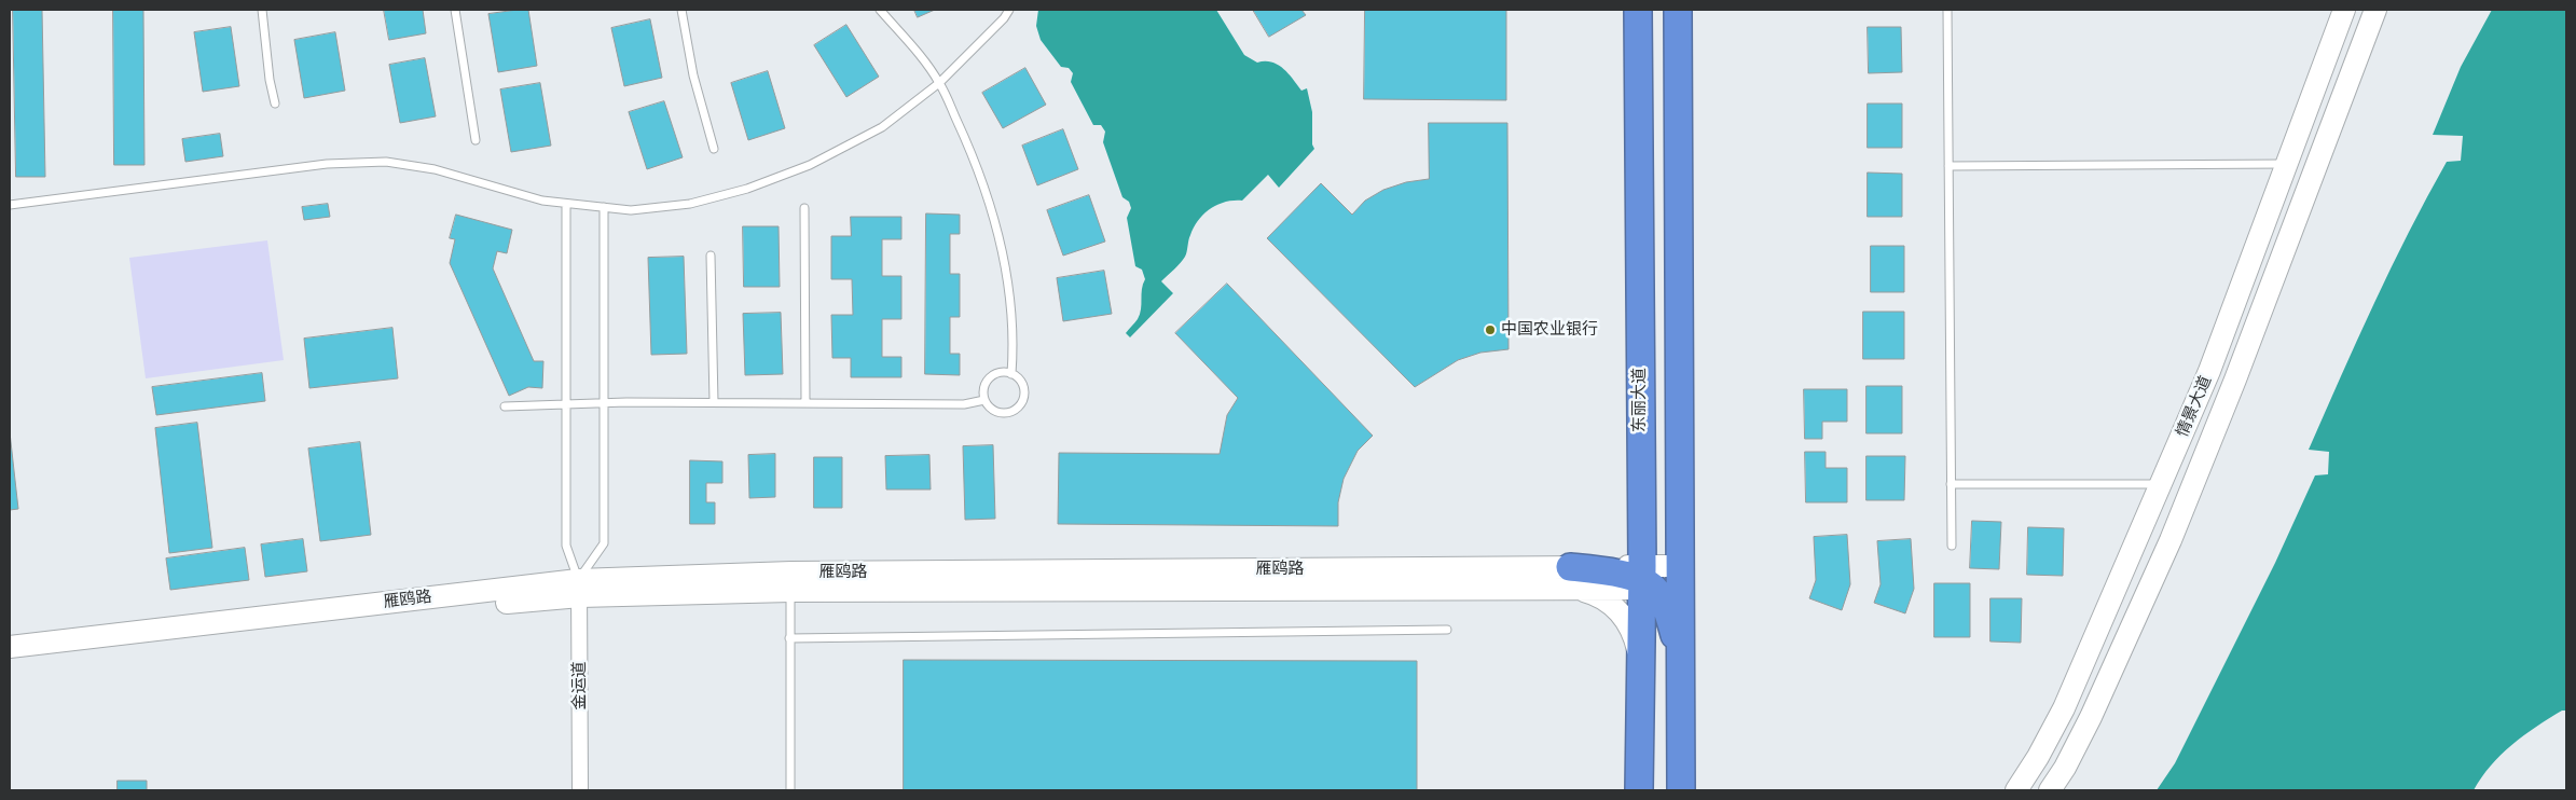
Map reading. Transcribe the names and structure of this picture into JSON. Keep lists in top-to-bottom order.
{
  "streets": {
    "highway": ["东丽大道"],
    "street": ["情景大道", "雁鸥路", "金运道"]
  },
  "crossings": [
    ["东丽大道", "雁鸥路"],
    ["雁鸥路", "金运道"]
  ],
  "places": ["中国农业银行"]
}
